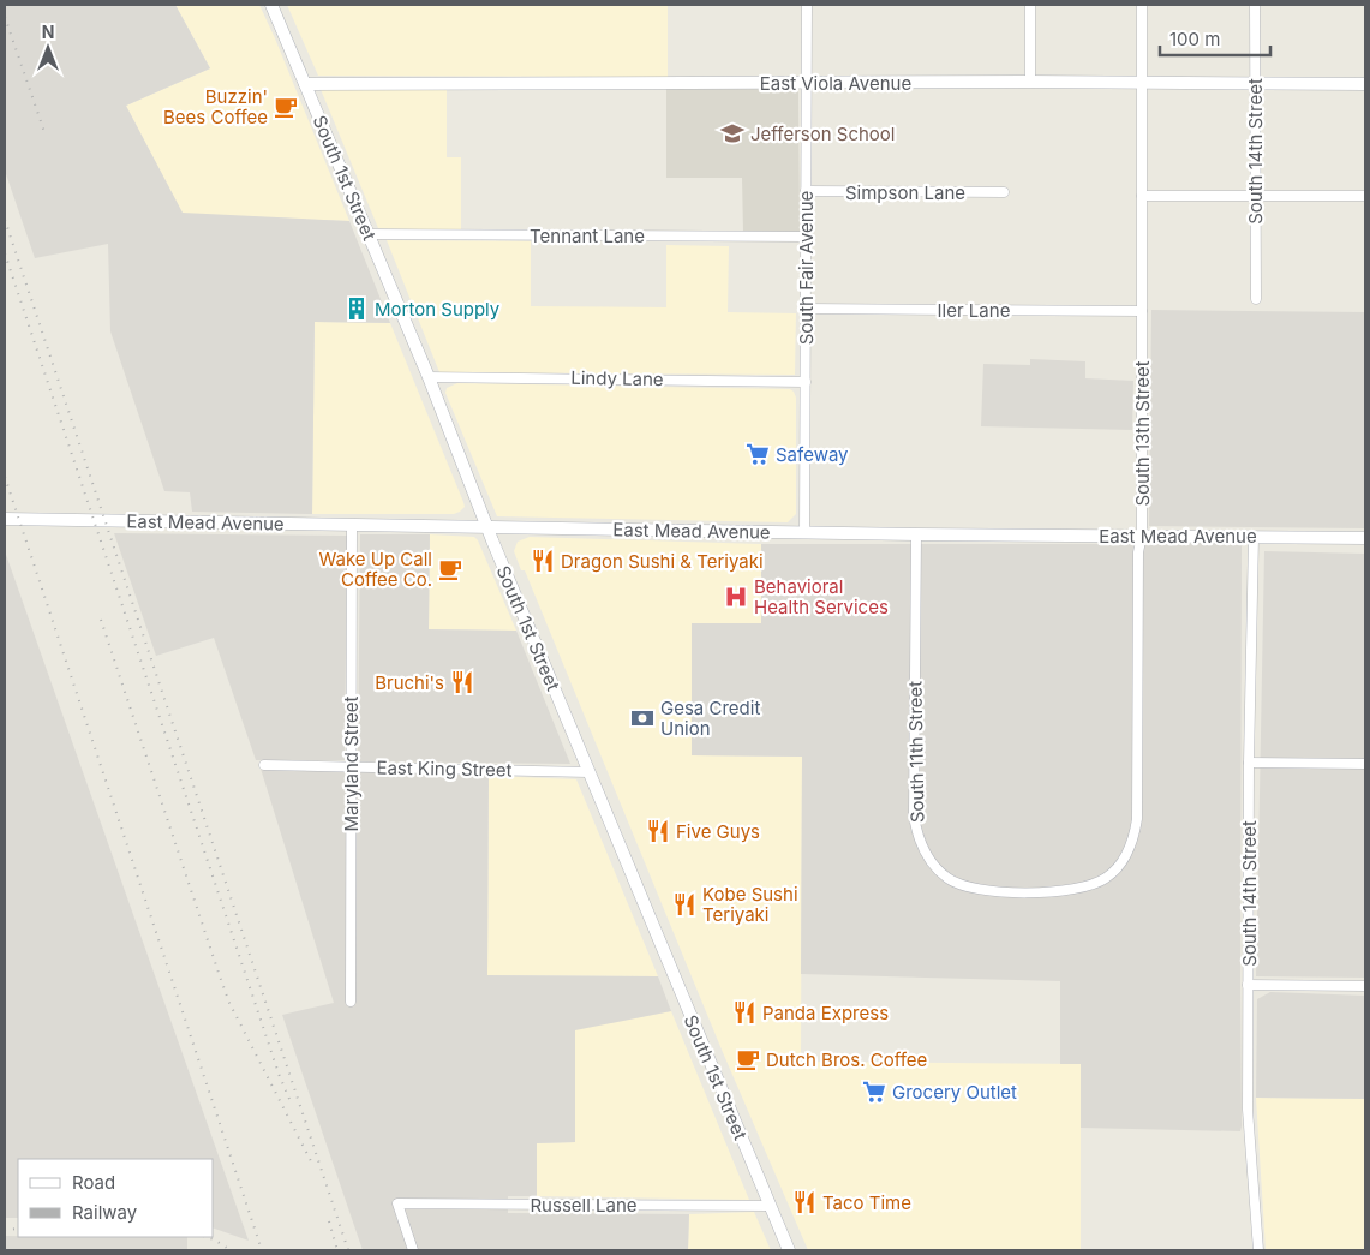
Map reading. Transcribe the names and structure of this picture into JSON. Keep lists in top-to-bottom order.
{
  "streets": {
    "street": [
      "East Viola Avenue",
      "South 14th Street",
      "South 1st Street",
      "Simpson Lane",
      "Tennant Lane",
      "South Fair Avenue",
      "Iler Lane",
      "Lindy Lane",
      "South 13th Street",
      "East Mead Avenue",
      "South 11th Street",
      "Maryland Street",
      "East King Street",
      "Russell Lane"
    ]
  },
  "crossings": [
    ["East Viola Avenue", "South 14th Street"],
    ["East Viola Avenue", "South 1st Street"],
    ["East Viola Avenue", "South Fair Avenue"],
    ["East Viola Avenue", "South 13th Street"],
    ["South 14th Street", "East Mead Avenue"],
    ["South 1st Street", "Tennant Lane"],
    ["South 1st Street", "Lindy Lane"],
    ["South 1st Street", "East Mead Avenue"],
    ["South 1st Street", "East King Street"],
    ["South 1st Street", "Russell Lane"],
    ["Simpson Lane", "South Fair Avenue"],
    ["Tennant Lane", "South Fair Avenue"],
    ["South Fair Avenue", "Iler Lane"],
    ["South Fair Avenue", "Lindy Lane"],
    ["South Fair Avenue", "East Mead Avenue"],
    ["Iler Lane", "South 13th Street"],
    ["South 13th Street", "East Mead Avenue"],
    ["South 13th Street", "South 11th Street"],
    ["East Mead Avenue", "South 11th Street"],
    ["East Mead Avenue", "Maryland Street"],
    ["Maryland Street", "East King Street"]
  ],
  "places": {
    "cafe": ["Buzzin' Bees Coffee", "Wake Up Call Coffee Co.", "Dutch Bros. Coffee"],
    "school or university": ["Jefferson School"],
    "building": ["Morton Supply"],
    "supermarket": ["Safeway", "Grocery Outlet"],
    "restaurant": [
      "Dragon Sushi & Teriyaki",
      "Bruchi's",
      "Five Guys",
      "Kobe Sushi Teriyaki",
      "Panda Express",
      "Taco Time"
    ],
    "hospital": ["Behavioral Health Services"],
    "bank": ["Gesa Credit Union"]
  },
  "legend": ["Road", "Railway"],
  "scale_bar": "100 m",
  "north": "top"
}
